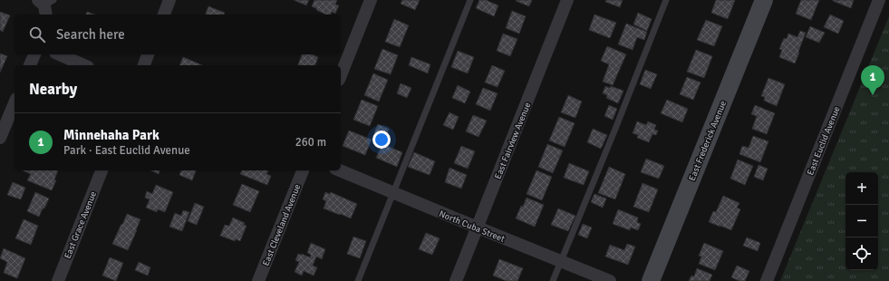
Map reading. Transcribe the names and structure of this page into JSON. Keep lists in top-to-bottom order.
{
  "streets": {
    "main road": ["East Frederick Avenue"],
    "street": [
      "East Fairview Avenue",
      "East Euclid Avenue",
      "East Grace Avenue",
      "East Cleveland Avenue",
      "North Cuba Street"
    ]
  },
  "crossings": [
    ["East Fairview Avenue", "North Cuba Street"]
  ],
  "page": {
    "search": "Search here",
    "pins": "1",
    "heading": "Nearby",
    "list": [
      {
        "mark": "1",
        "name": "Minnehaha Park",
        "note": "Park · East Euclid Avenue",
        "value": "260 m"
      }
    ],
    "map_buttons": ["+", "−"]
  }
}
